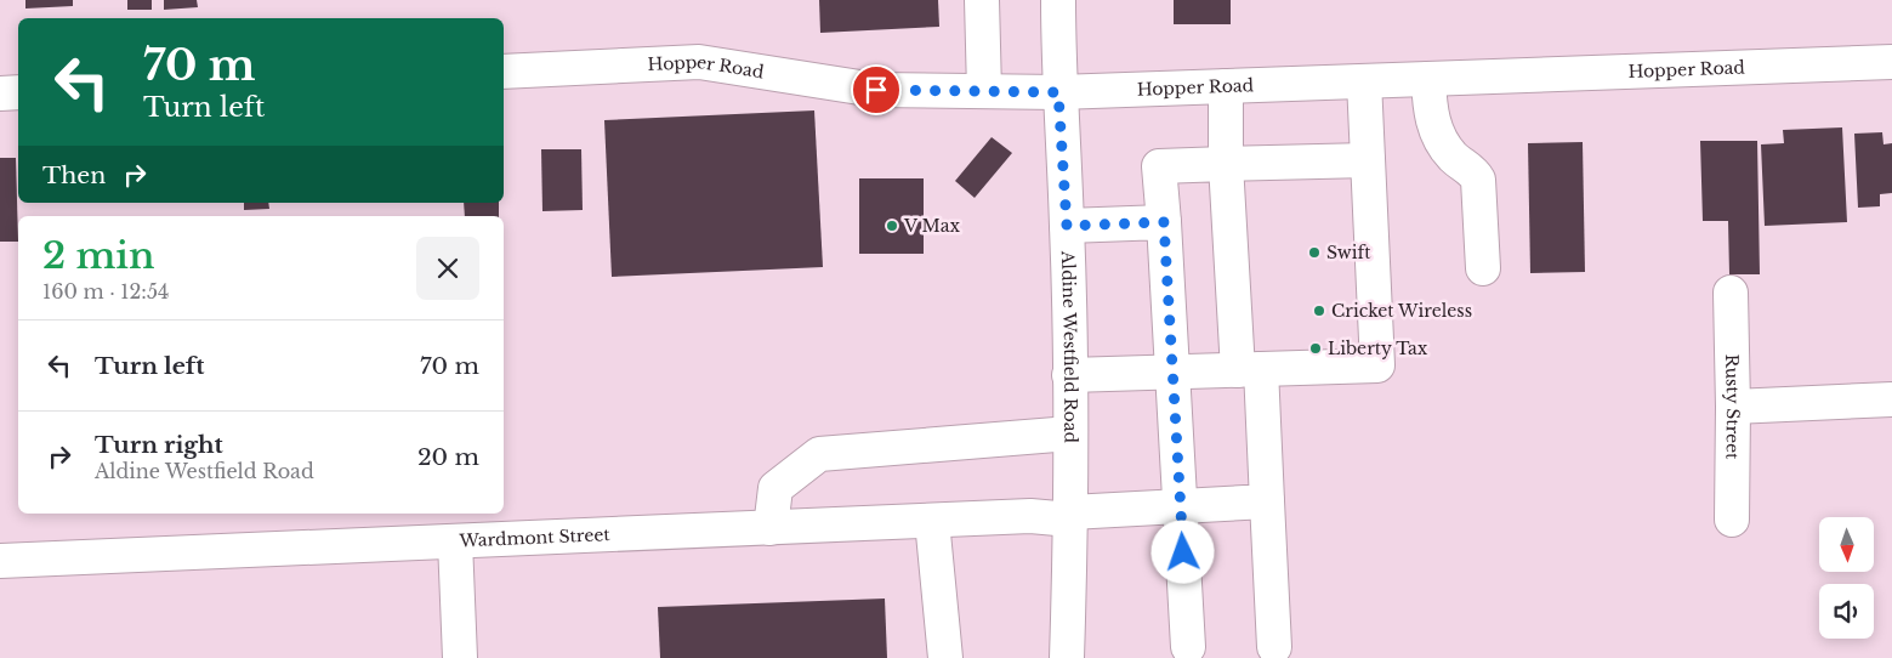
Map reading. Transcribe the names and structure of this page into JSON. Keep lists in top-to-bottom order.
{
  "streets": {
    "main road": [
      "Hopper Road",
      "Aldine Westfield Road",
      "Rusty Street",
      "Wardmont Street"
    ]
  },
  "crossings": [
    ["Hopper Road", "Aldine Westfield Road"],
    ["Aldine Westfield Road", "Wardmont Street"]
  ],
  "places": [
    "V Max",
    "Swift",
    "Cricket Wireless",
    "Liberty Tax"
  ],
  "north": "bottom",
  "page": {
    "turn": ["70 m", "Turn left"],
    "then": "Then",
    "heading": ["2 min", "160 m · 12:54"],
    "list": [
      {
        "name": "Turn left",
        "value": "70 m"
      },
      {
        "name": "Turn right",
        "note": "Aldine Westfield Road",
        "value": "20 m"
      }
    ]
  }
}
